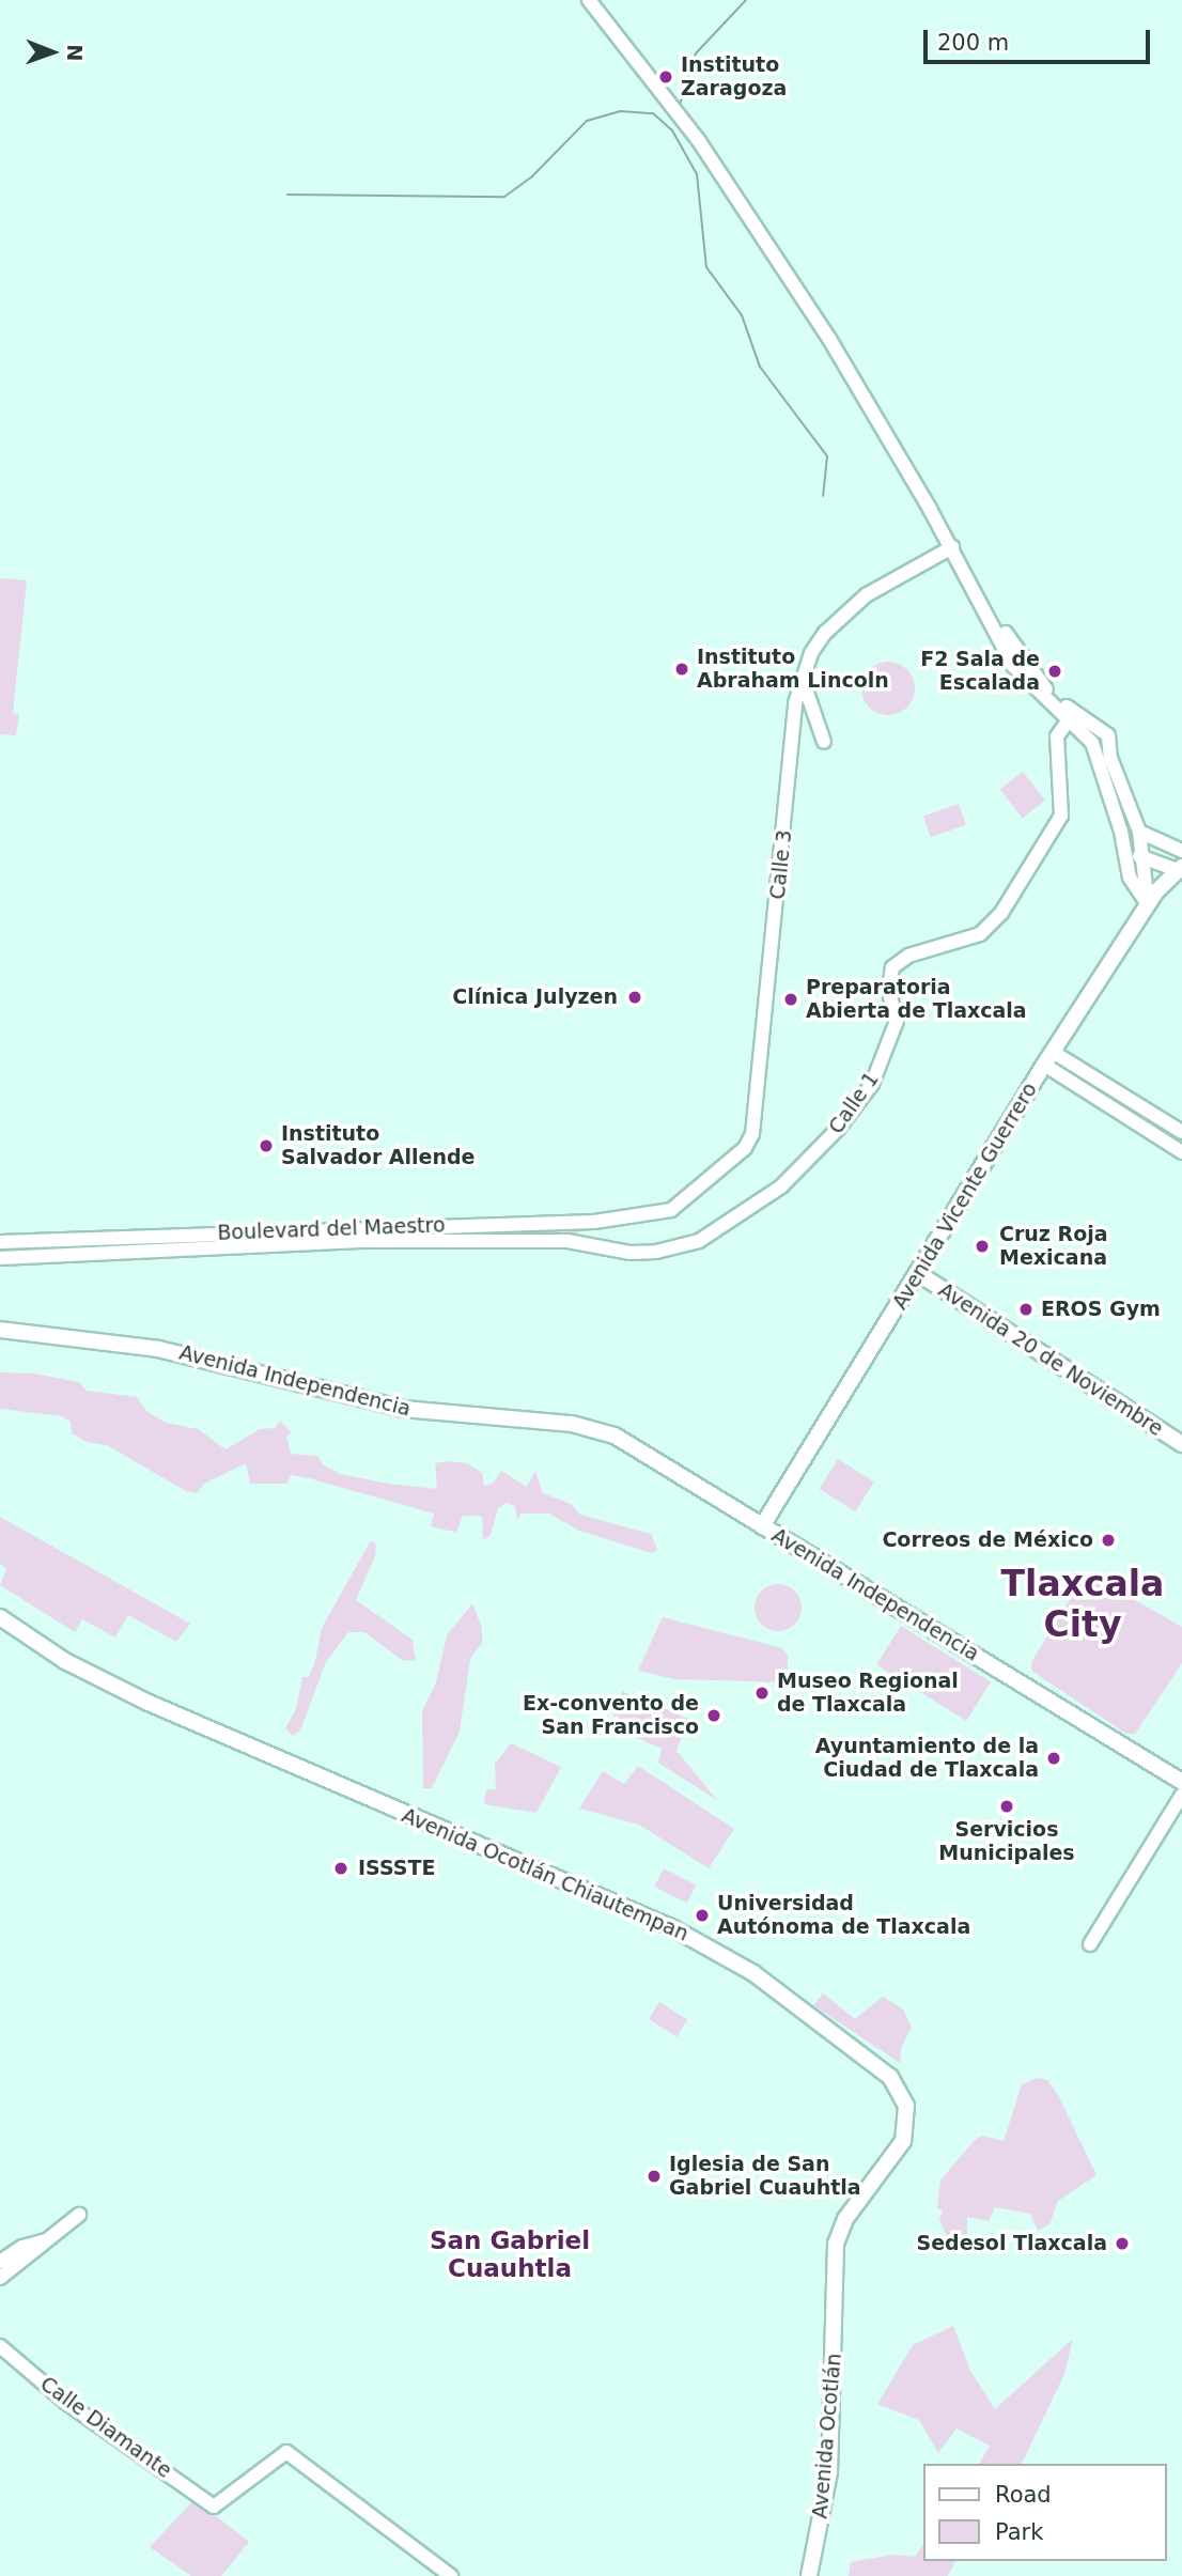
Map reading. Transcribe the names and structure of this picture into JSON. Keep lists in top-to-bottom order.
{
  "streets": {
    "main road": [
      "Calle 3",
      "Calle 1",
      "Avenida Vicente Guerrero",
      "Boulevard del Maestro",
      "Avenida 20 de Noviembre",
      "Avenida Independencia",
      "Avenida Ocotlán Chiautempan",
      "Calle Diamante",
      "Avenida Ocotlán"
    ]
  },
  "crossings": [
    ["Calle 3", "Boulevard del Maestro"],
    ["Avenida Vicente Guerrero", "Avenida 20 de Noviembre"],
    ["Avenida Vicente Guerrero", "Avenida Independencia"],
    ["Avenida Ocotlán Chiautempan", "Avenida Ocotlán"]
  ],
  "districts": ["Tlaxcala City", "San Gabriel Cuauhtla"],
  "places": [
    "Instituto Zaragoza",
    "Instituto Abraham Lincoln",
    "F2 Sala de Escalada",
    "Clínica Julyzen",
    "Preparatoria Abierta de Tlaxcala",
    "Instituto Salvador Allende",
    "Cruz Roja Mexicana",
    "EROS Gym",
    "Correos de México",
    "Museo Regional de Tlaxcala",
    "Ex-convento de San Francisco",
    "Ayuntamiento de la Ciudad de Tlaxcala",
    "Servicios Municipales",
    "ISSSTE",
    "Universidad Autónoma de Tlaxcala",
    "Iglesia de San Gabriel Cuauhtla",
    "Sedesol Tlaxcala"
  ],
  "legend": ["Road", "Park"],
  "scale_bar": "200 m",
  "north": "right"
}
